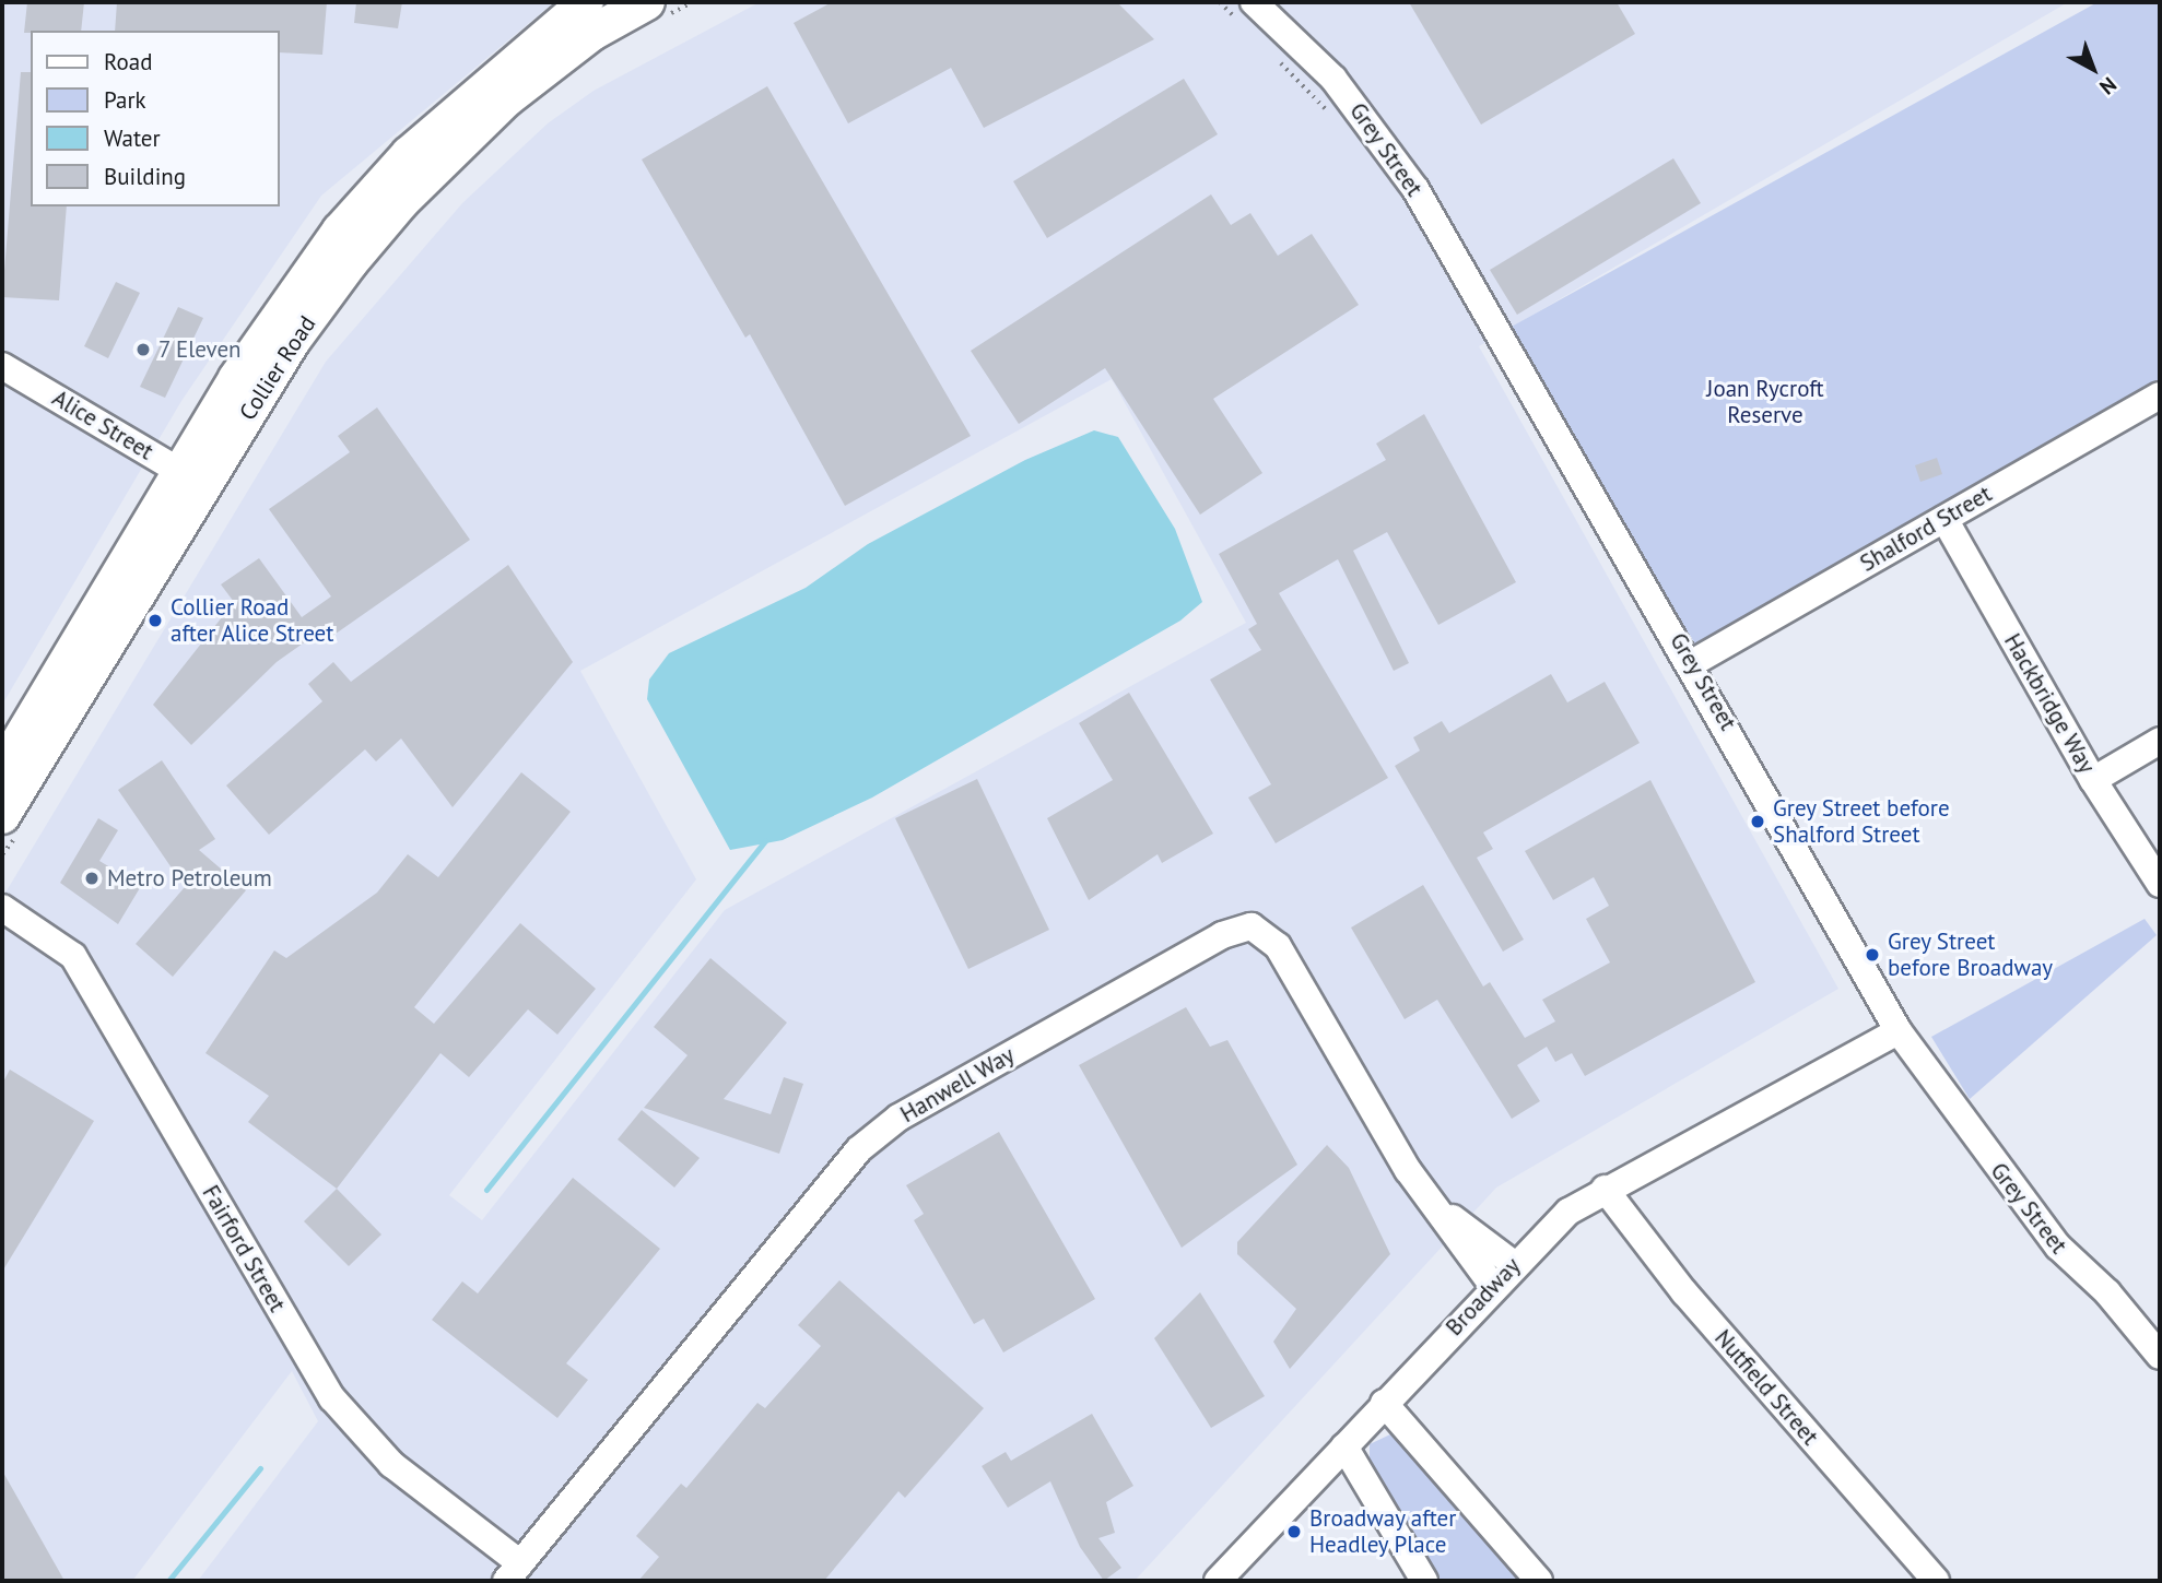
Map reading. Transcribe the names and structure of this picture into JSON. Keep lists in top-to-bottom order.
{
  "streets": {
    "main road": ["Collier Road"],
    "street": [
      "Grey Street",
      "Alice Street",
      "Shalford Street",
      "Hackbridge Way",
      "Hanwell Way",
      "Fairford Street",
      "Broadway",
      "Nutfield Street"
    ]
  },
  "crossings": [
    ["Grey Street", "Shalford Street"],
    ["Grey Street", "Broadway"],
    ["Collier Road", "Alice Street"],
    ["Shalford Street", "Hackbridge Way"],
    ["Hanwell Way", "Fairford Street"],
    ["Hanwell Way", "Broadway"],
    ["Broadway", "Nutfield Street"]
  ],
  "parks": ["Joan Rycroft Reserve"],
  "places": [
    "7 Eleven",
    "Collier Road after Alice Street",
    "Grey Street before Shalford Street",
    "Metro Petroleum",
    "Grey Street before Broadway",
    "Broadway after Headley Place"
  ],
  "legend": [
    "Road",
    "Park",
    "Water",
    "Building"
  ],
  "north": "bottom right"
}
